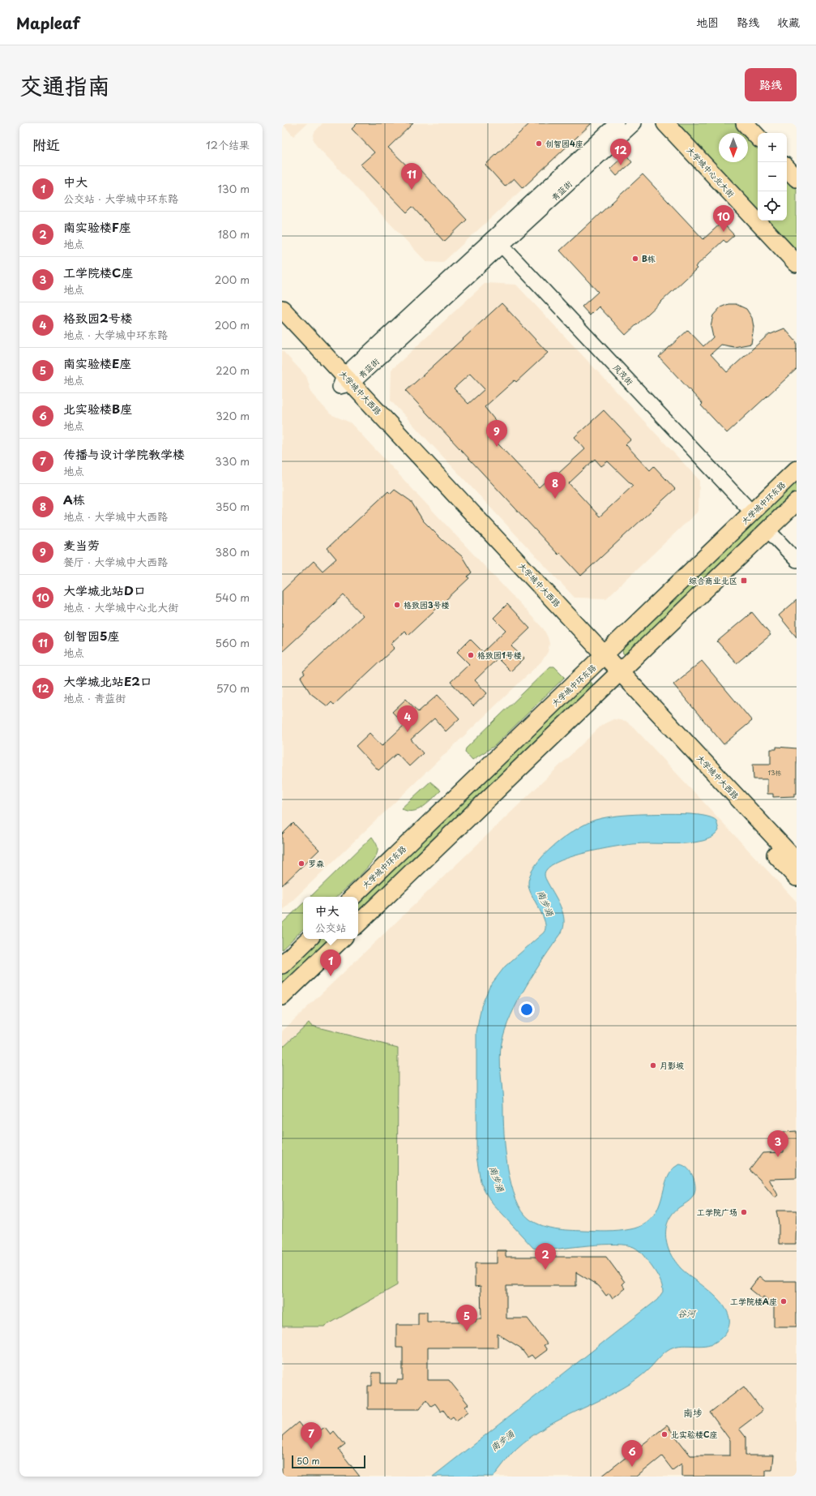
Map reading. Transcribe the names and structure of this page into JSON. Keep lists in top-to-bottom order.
{
  "streets": {
    "main road": ["大学城中心北大街", "大学城中大西路", "大学城中环东路"],
    "street": ["青蓝街", "风茂街"]
  },
  "crossings": [
    ["青蓝街", "风茂街"],
    ["青蓝街", "大学城中大西路"],
    ["风茂街", "大学城中环东路"],
    ["大学城中大西路", "大学城中环东路"]
  ],
  "districts": ["南埗"],
  "water": ["南步涌", "谷河"],
  "places": {
    "other": [
      "创智园4座",
      "B栋",
      "格致园3号楼",
      "格致园1号楼",
      "罗森",
      "月影坡",
      "工学院广场",
      "工学院楼A座",
      "北实验楼C座"
    ],
    "transit": ["综合商业北区"]
  },
  "house_numbers": ["13栋"],
  "scale_bar": "50 m",
  "north": "bottom",
  "page": {
    "header": "Mapleaf",
    "nav": ["地图", "路线", "收藏"],
    "title": "交通指南",
    "buttons": "路线",
    "heading": ["附近", "12个结果"],
    "map_buttons": ["+", "−"],
    "pins": [
      "12",
      "11",
      "10",
      "9",
      "8",
      "4",
      "1",
      "3",
      "2",
      "5",
      "7",
      "6"
    ],
    "list": [
      {
        "mark": "1",
        "name": "中大",
        "note": "公交站 · 大学城中环东路",
        "value": "130 m"
      },
      {
        "mark": "2",
        "name": "南实验楼F座",
        "note": "地点",
        "value": "180 m"
      },
      {
        "mark": "3",
        "name": "工学院楼C座",
        "note": "地点",
        "value": "200 m"
      },
      {
        "mark": "4",
        "name": "格致园2号楼",
        "note": "地点 · 大学城中环东路",
        "value": "200 m"
      },
      {
        "mark": "5",
        "name": "南实验楼E座",
        "note": "地点",
        "value": "220 m"
      },
      {
        "mark": "6",
        "name": "北实验楼B座",
        "note": "地点",
        "value": "320 m"
      },
      {
        "mark": "7",
        "name": "传播与设计学院教学楼",
        "note": "地点",
        "value": "330 m"
      },
      {
        "mark": "8",
        "name": "A栋",
        "note": "地点 · 大学城中大西路",
        "value": "350 m"
      },
      {
        "mark": "9",
        "name": "麦当劳",
        "note": "餐厅 · 大学城中大西路",
        "value": "380 m"
      },
      {
        "mark": "10",
        "name": "大学城北站D口",
        "note": "地点 · 大学城中心北大街",
        "value": "540 m"
      },
      {
        "mark": "11",
        "name": "创智园5座",
        "note": "地点",
        "value": "560 m"
      },
      {
        "mark": "12",
        "name": "大学城北站E2口",
        "note": "地点 · 青蓝街",
        "value": "570 m"
      }
    ],
    "popup": ["中大", "公交站"],
    "scale": "50 m"
  }
}
